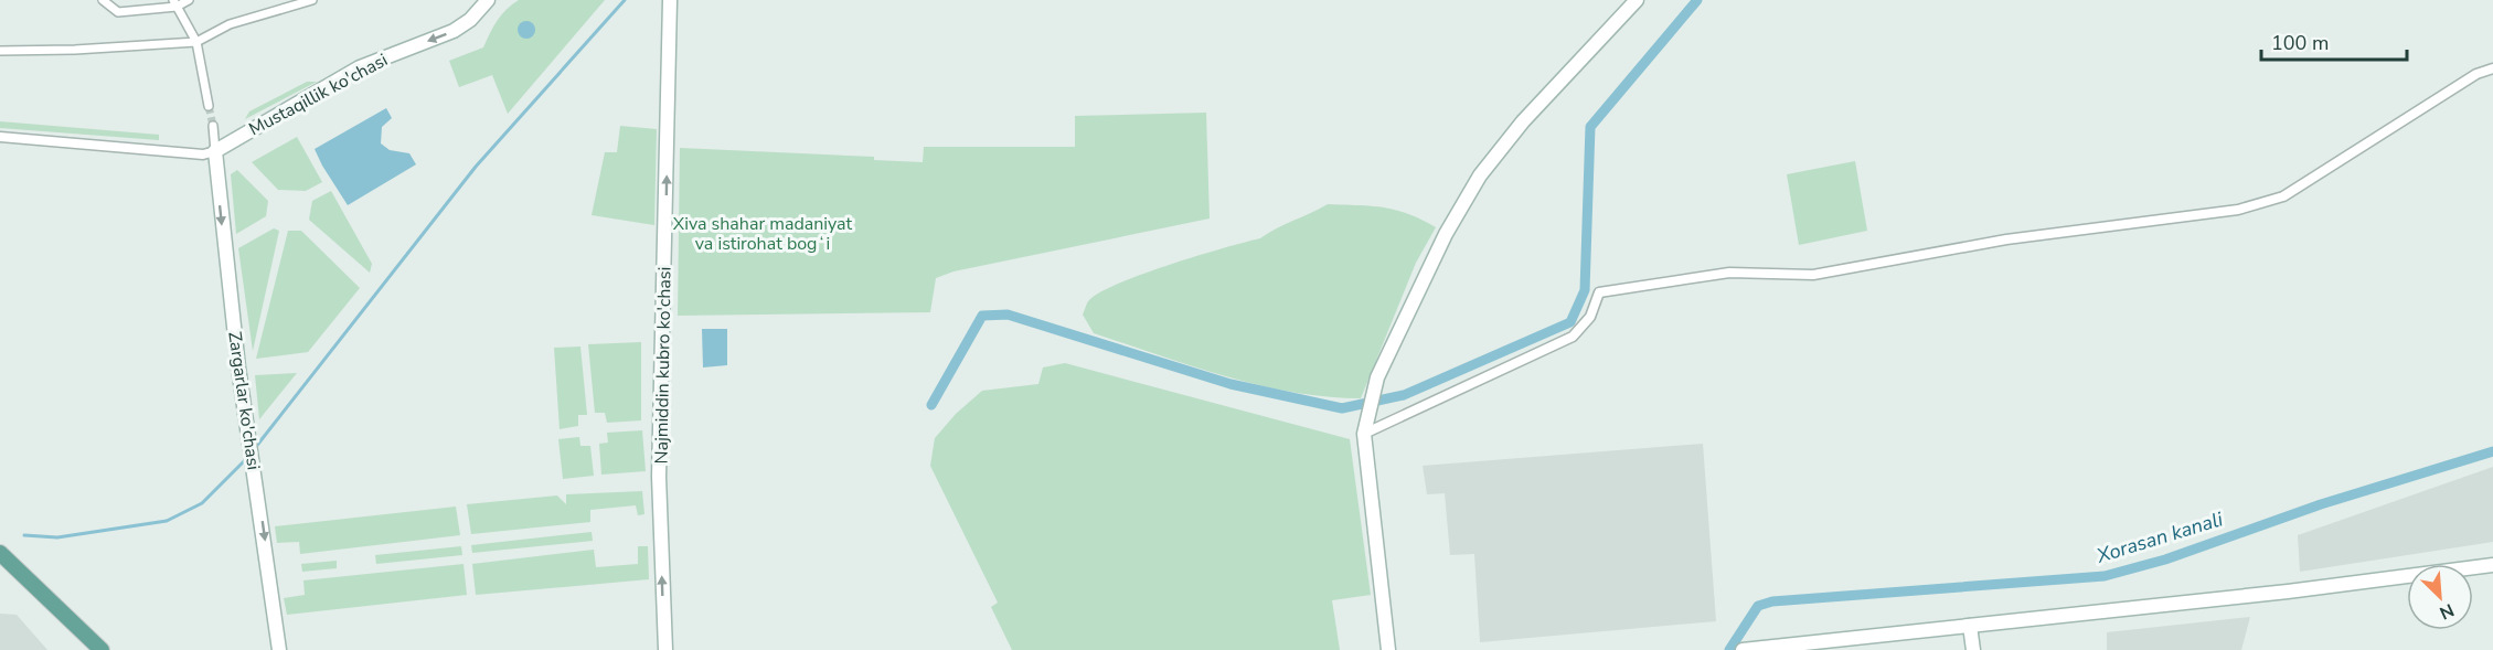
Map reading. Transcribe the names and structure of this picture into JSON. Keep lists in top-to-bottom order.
{
  "streets": {
    "main road": ["Mustaqillik ko'chasi", "Najmiddin kubro ko'chasi", "Zargarlar ko'chasi"]
  },
  "crossings": [
    ["Mustaqillik ko'chasi", "Zargarlar ko'chasi"]
  ],
  "one_way": ["Mustaqillik ko'chasi", "Najmiddin kubro ko'chasi", "Zargarlar ko'chasi"],
  "water": ["Xorasan kanali"],
  "parks": ["Xiva shahar madaniyat va istirohat bogʻi"],
  "scale_bar": "100 m",
  "north": "bottom right"
}
